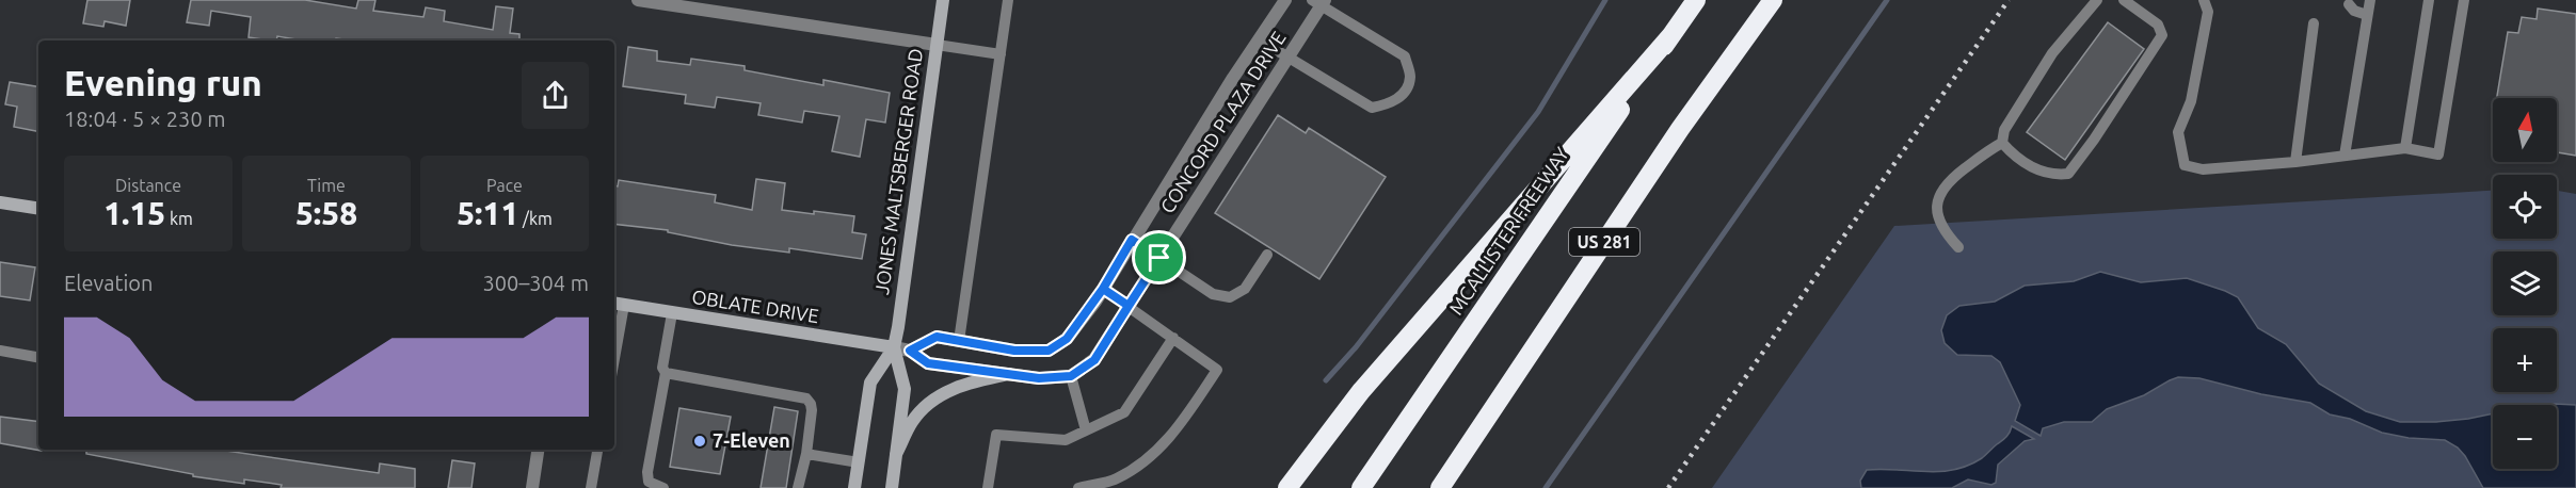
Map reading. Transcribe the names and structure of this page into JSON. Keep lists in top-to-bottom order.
{
  "streets": {
    "highway": ["MCALLISTER FREEWAY", "US 281"],
    "main road": ["JONES MALTSBERGER ROAD", "OBLATE DRIVE"],
    "street": ["CONCORD PLAZA DRIVE"]
  },
  "crossings": [
    ["JONES MALTSBERGER ROAD", "OBLATE DRIVE"]
  ],
  "places": ["7-Eleven"],
  "north": "top",
  "page": {
    "heading": ["Evening run", "18:04 · 5 × 230 m"],
    "map_buttons": ["+", "−"],
    "stats": [
      ["Distance", "1.15 km"],
      ["Time", "5:58"],
      ["Pace", "5:11 /km"]
    ],
    "chart": ["Elevation", "300–304 m"]
  }
}
